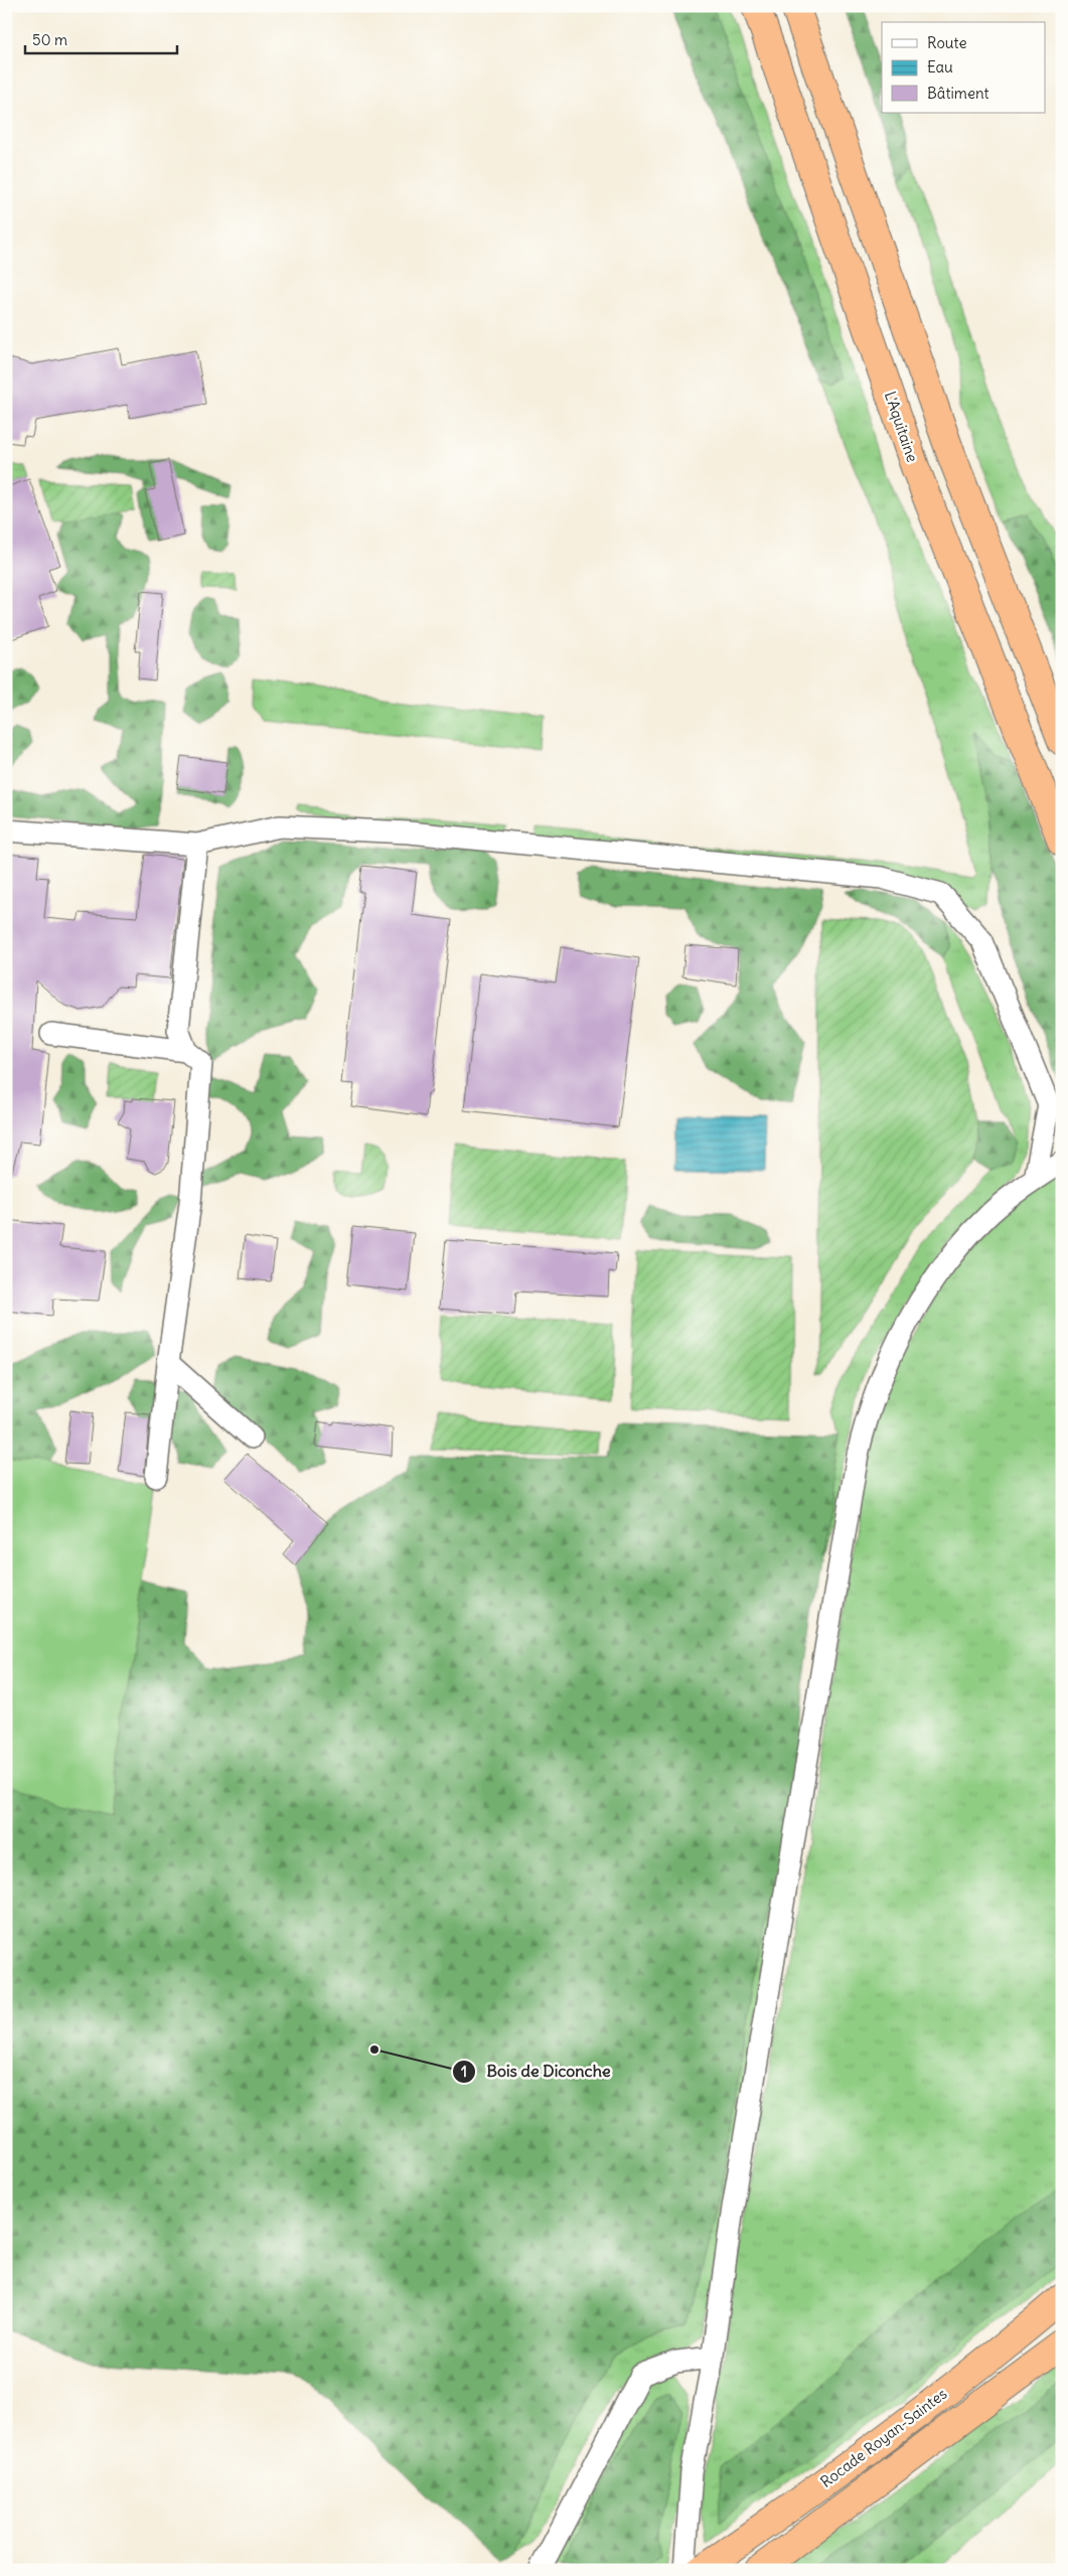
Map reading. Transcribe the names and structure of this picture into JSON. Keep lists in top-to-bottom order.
{
  "streets": {
    "highway": ["L'Aquitaine", "Rocade Royan-Saintes"]
  },
  "places": ["Bois de Diconche"],
  "legend": ["Route", "Eau", "Bâtiment"],
  "scale_bar": "50 m"
}
